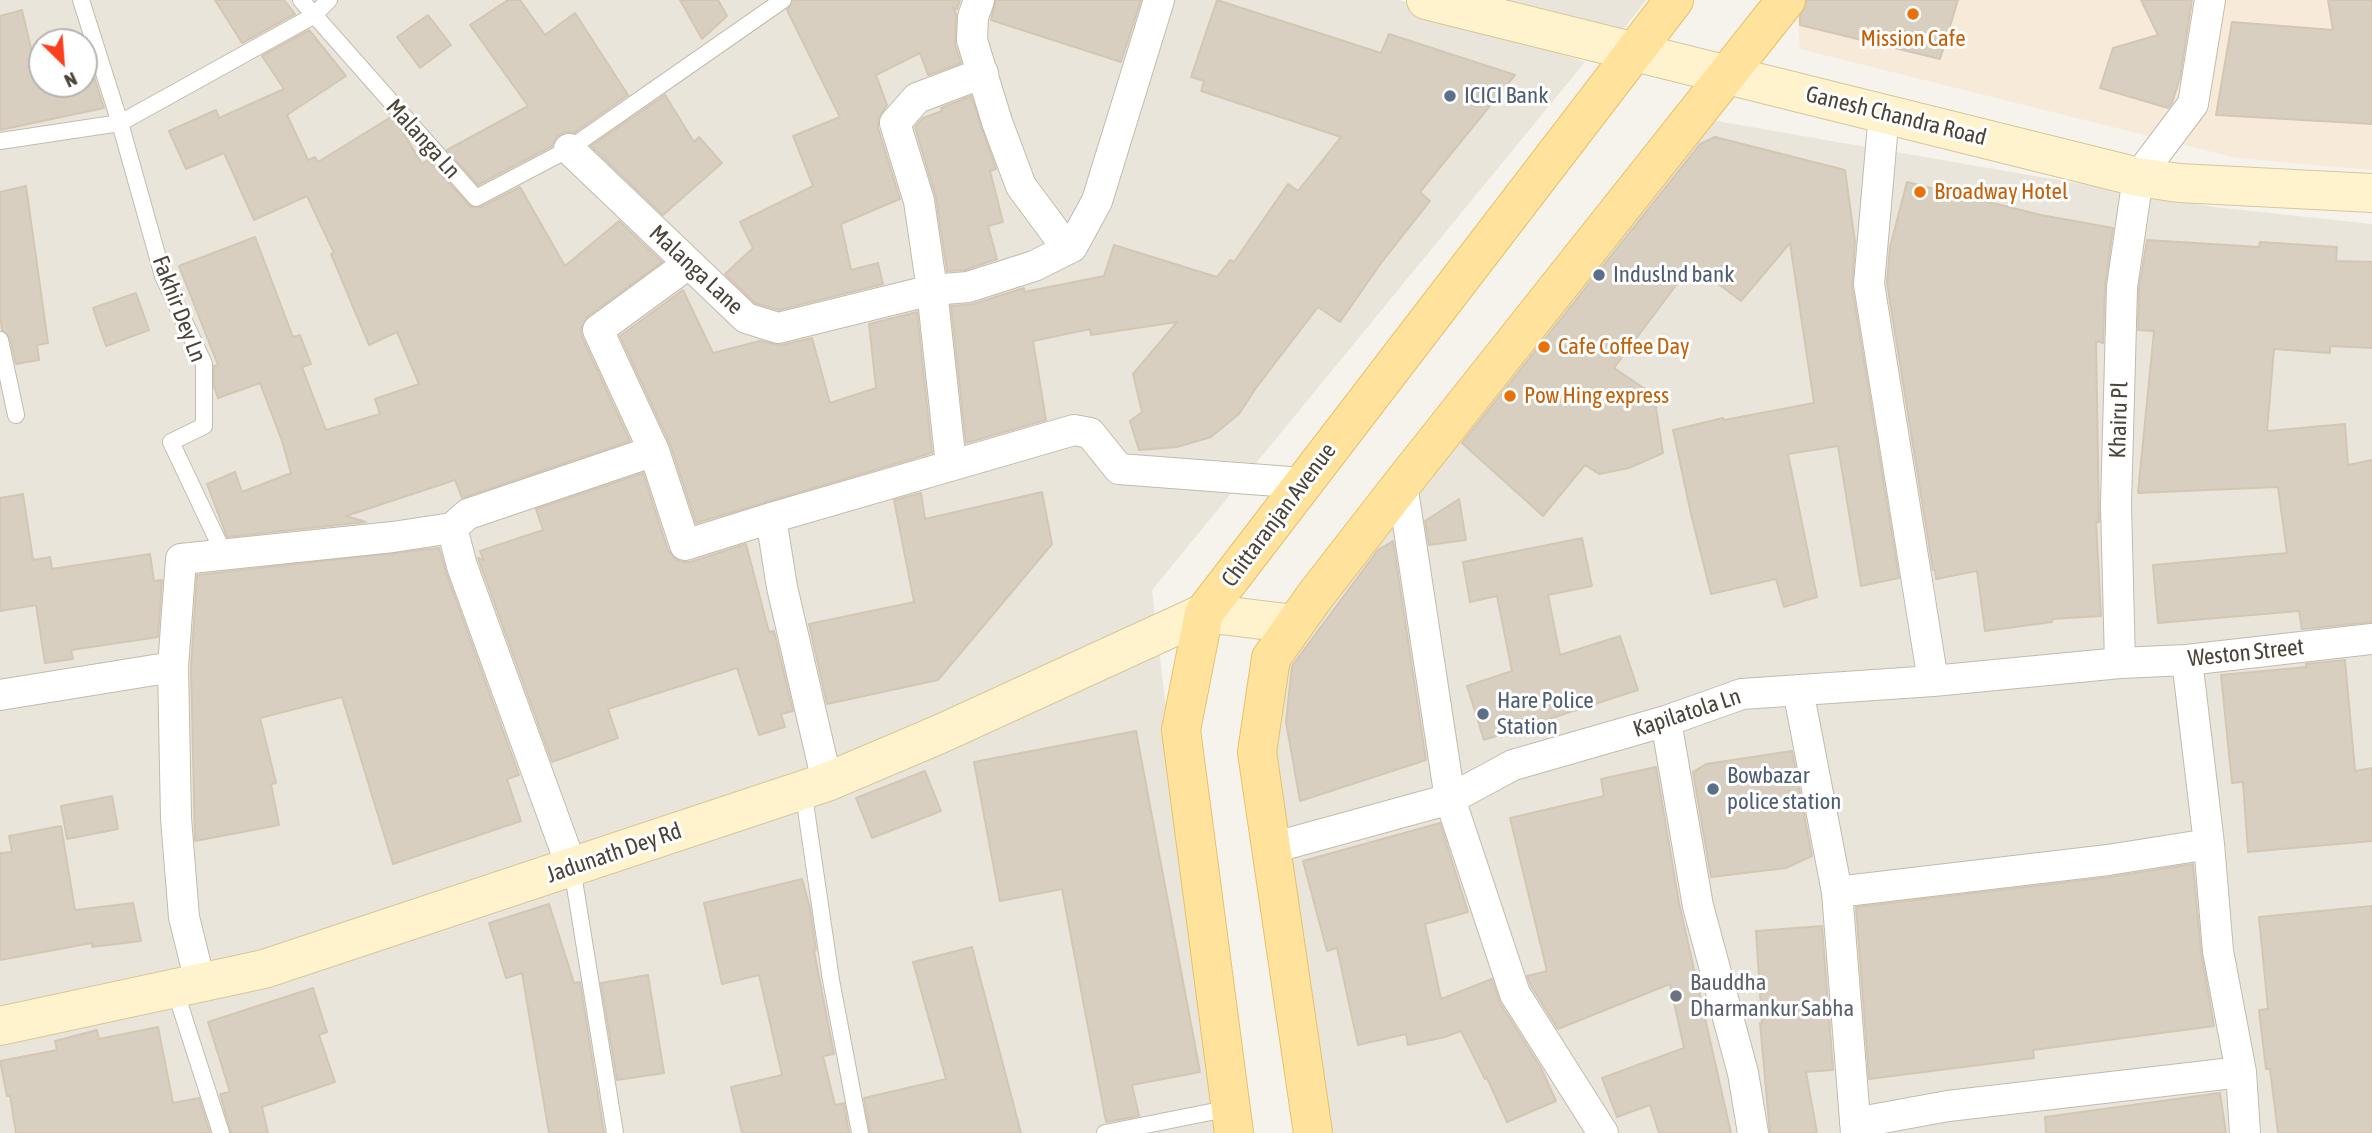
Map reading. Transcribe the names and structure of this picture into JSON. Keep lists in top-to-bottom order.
{
  "streets": {
    "main road": ["Chittaranjan Avenue"],
    "street": [
      "Ganesh Chandra Road",
      "Malanga Lane",
      "Khairu Pl",
      "Weston Street",
      "Kapilatola Ln",
      "Jadunath Dey Rd"
    ],
    "lane": ["Malanga Ln", "Fakhir Dey Ln"]
  },
  "crossings": [
    ["Ganesh Chandra Road", "Khairu Pl"],
    ["Ganesh Chandra Road", "Chittaranjan Avenue"],
    ["Malanga Ln", "Malanga Lane"],
    ["Khairu Pl", "Weston Street"],
    ["Khairu Pl", "Kapilatola Ln"],
    ["Chittaranjan Avenue", "Jadunath Dey Rd"],
    ["Weston Street", "Kapilatola Ln"]
  ],
  "places": [
    "Mission Cafe",
    "ICICI Bank",
    "Broadway Hotel",
    "Induslnd bank",
    "Cafe Coffee Day",
    "Pow Hing express",
    "Hare Police Station",
    "Bowbazar police station",
    "Bauddha Dharmankur Sabha"
  ],
  "north": "bottom right"
}
